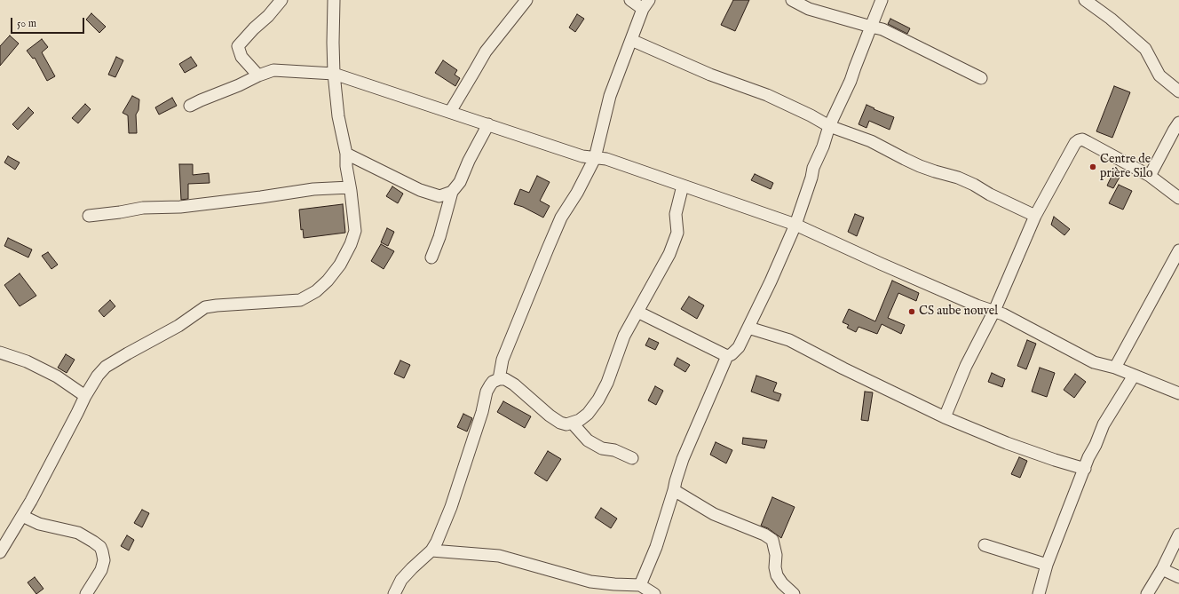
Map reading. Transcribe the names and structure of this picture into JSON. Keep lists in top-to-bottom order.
{
  "places": ["Centre de prière Silo", "CS aube nouvel"],
  "scale_bar": "50 m"
}
